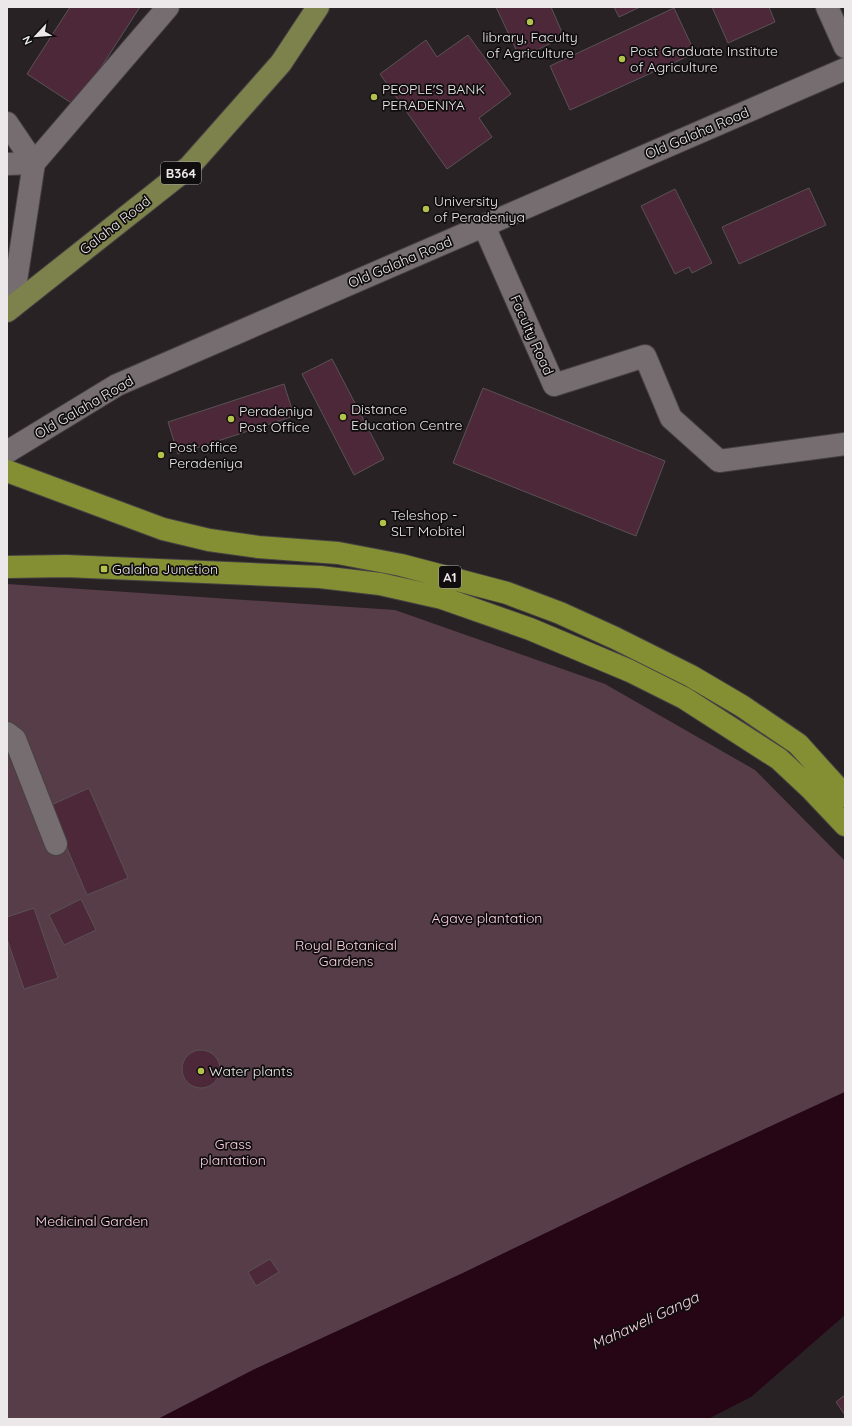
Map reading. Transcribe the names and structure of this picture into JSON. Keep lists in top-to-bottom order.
{
  "streets": {
    "highway": ["A1"],
    "main road": ["B364", "Galaha Road"],
    "lane": ["Old Galaha Road", "Faculty Road"]
  },
  "crossings": [
    ["Old Galaha Road", "Faculty Road"]
  ],
  "water": ["Mahaweli Ganga"],
  "parks": [
    "Agave plantation",
    "Royal Botanical Gardens",
    "Grass plantation",
    "Medicinal Garden"
  ],
  "places": {
    "other": [
      "library, Faculty of Agriculture",
      "Post Graduate Institute of Agriculture",
      "PEOPLE'S BANK PERADENIYA",
      "University of Peradeniya",
      "Distance Education Centre",
      "Peradeniya Post Office",
      "Post office Peradeniya",
      "Teleshop - SLT Mobitel",
      "Water plants"
    ],
    "transit": ["Galaha Junction"]
  },
  "north": "bottom left"
}
